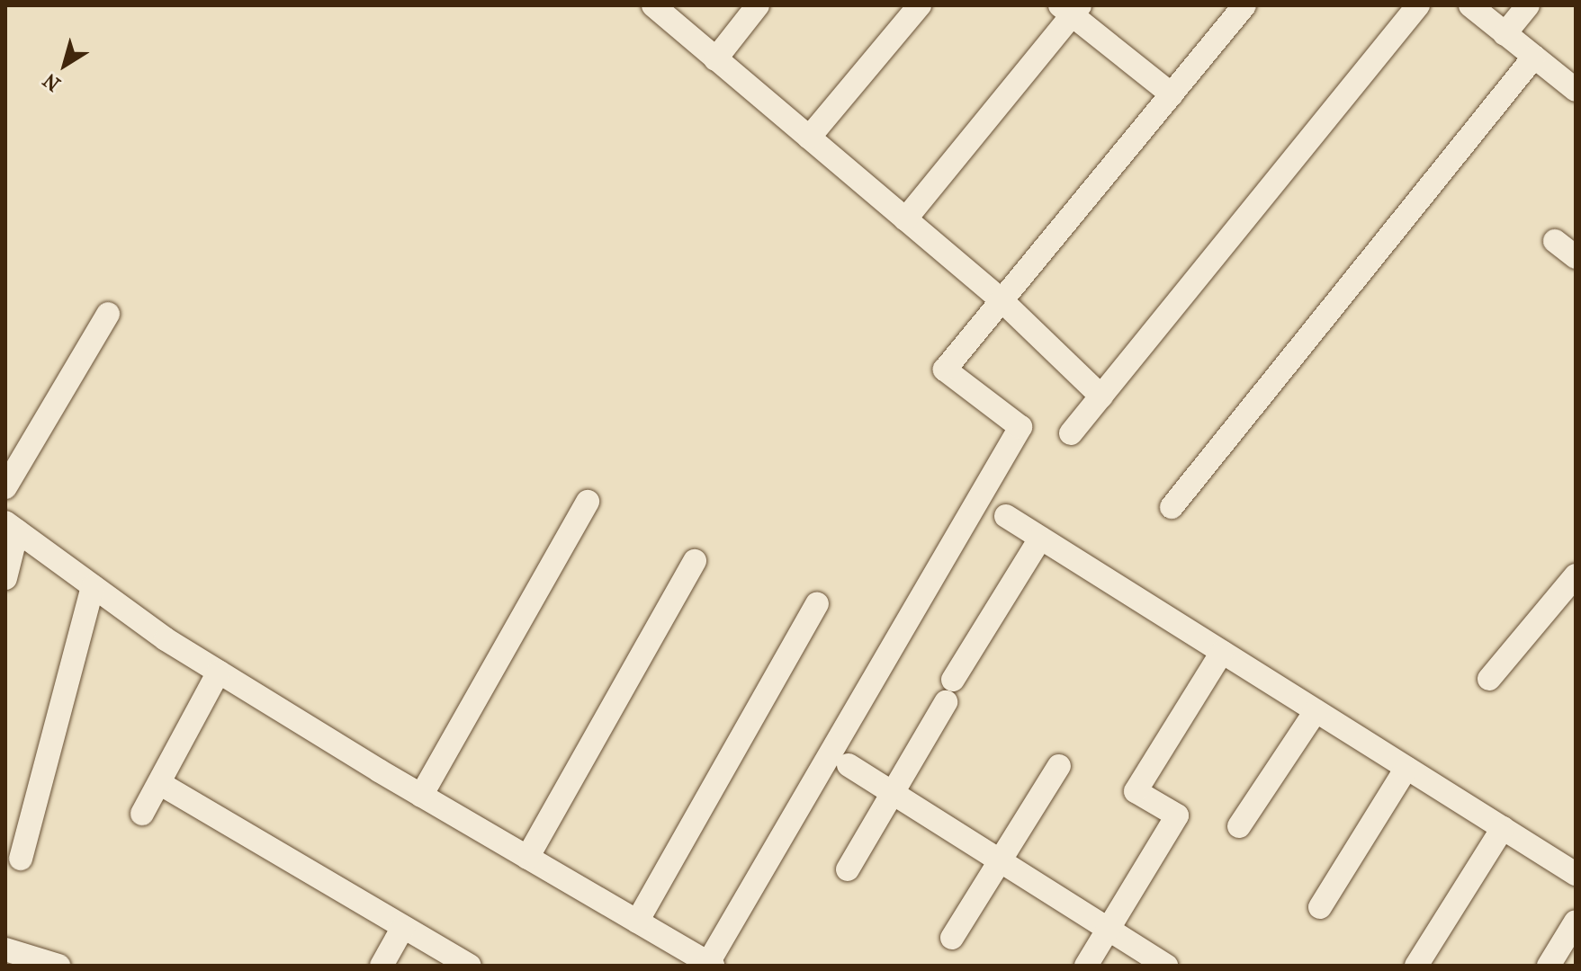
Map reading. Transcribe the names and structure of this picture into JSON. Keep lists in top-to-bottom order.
{
  "north": "bottom left"
}
